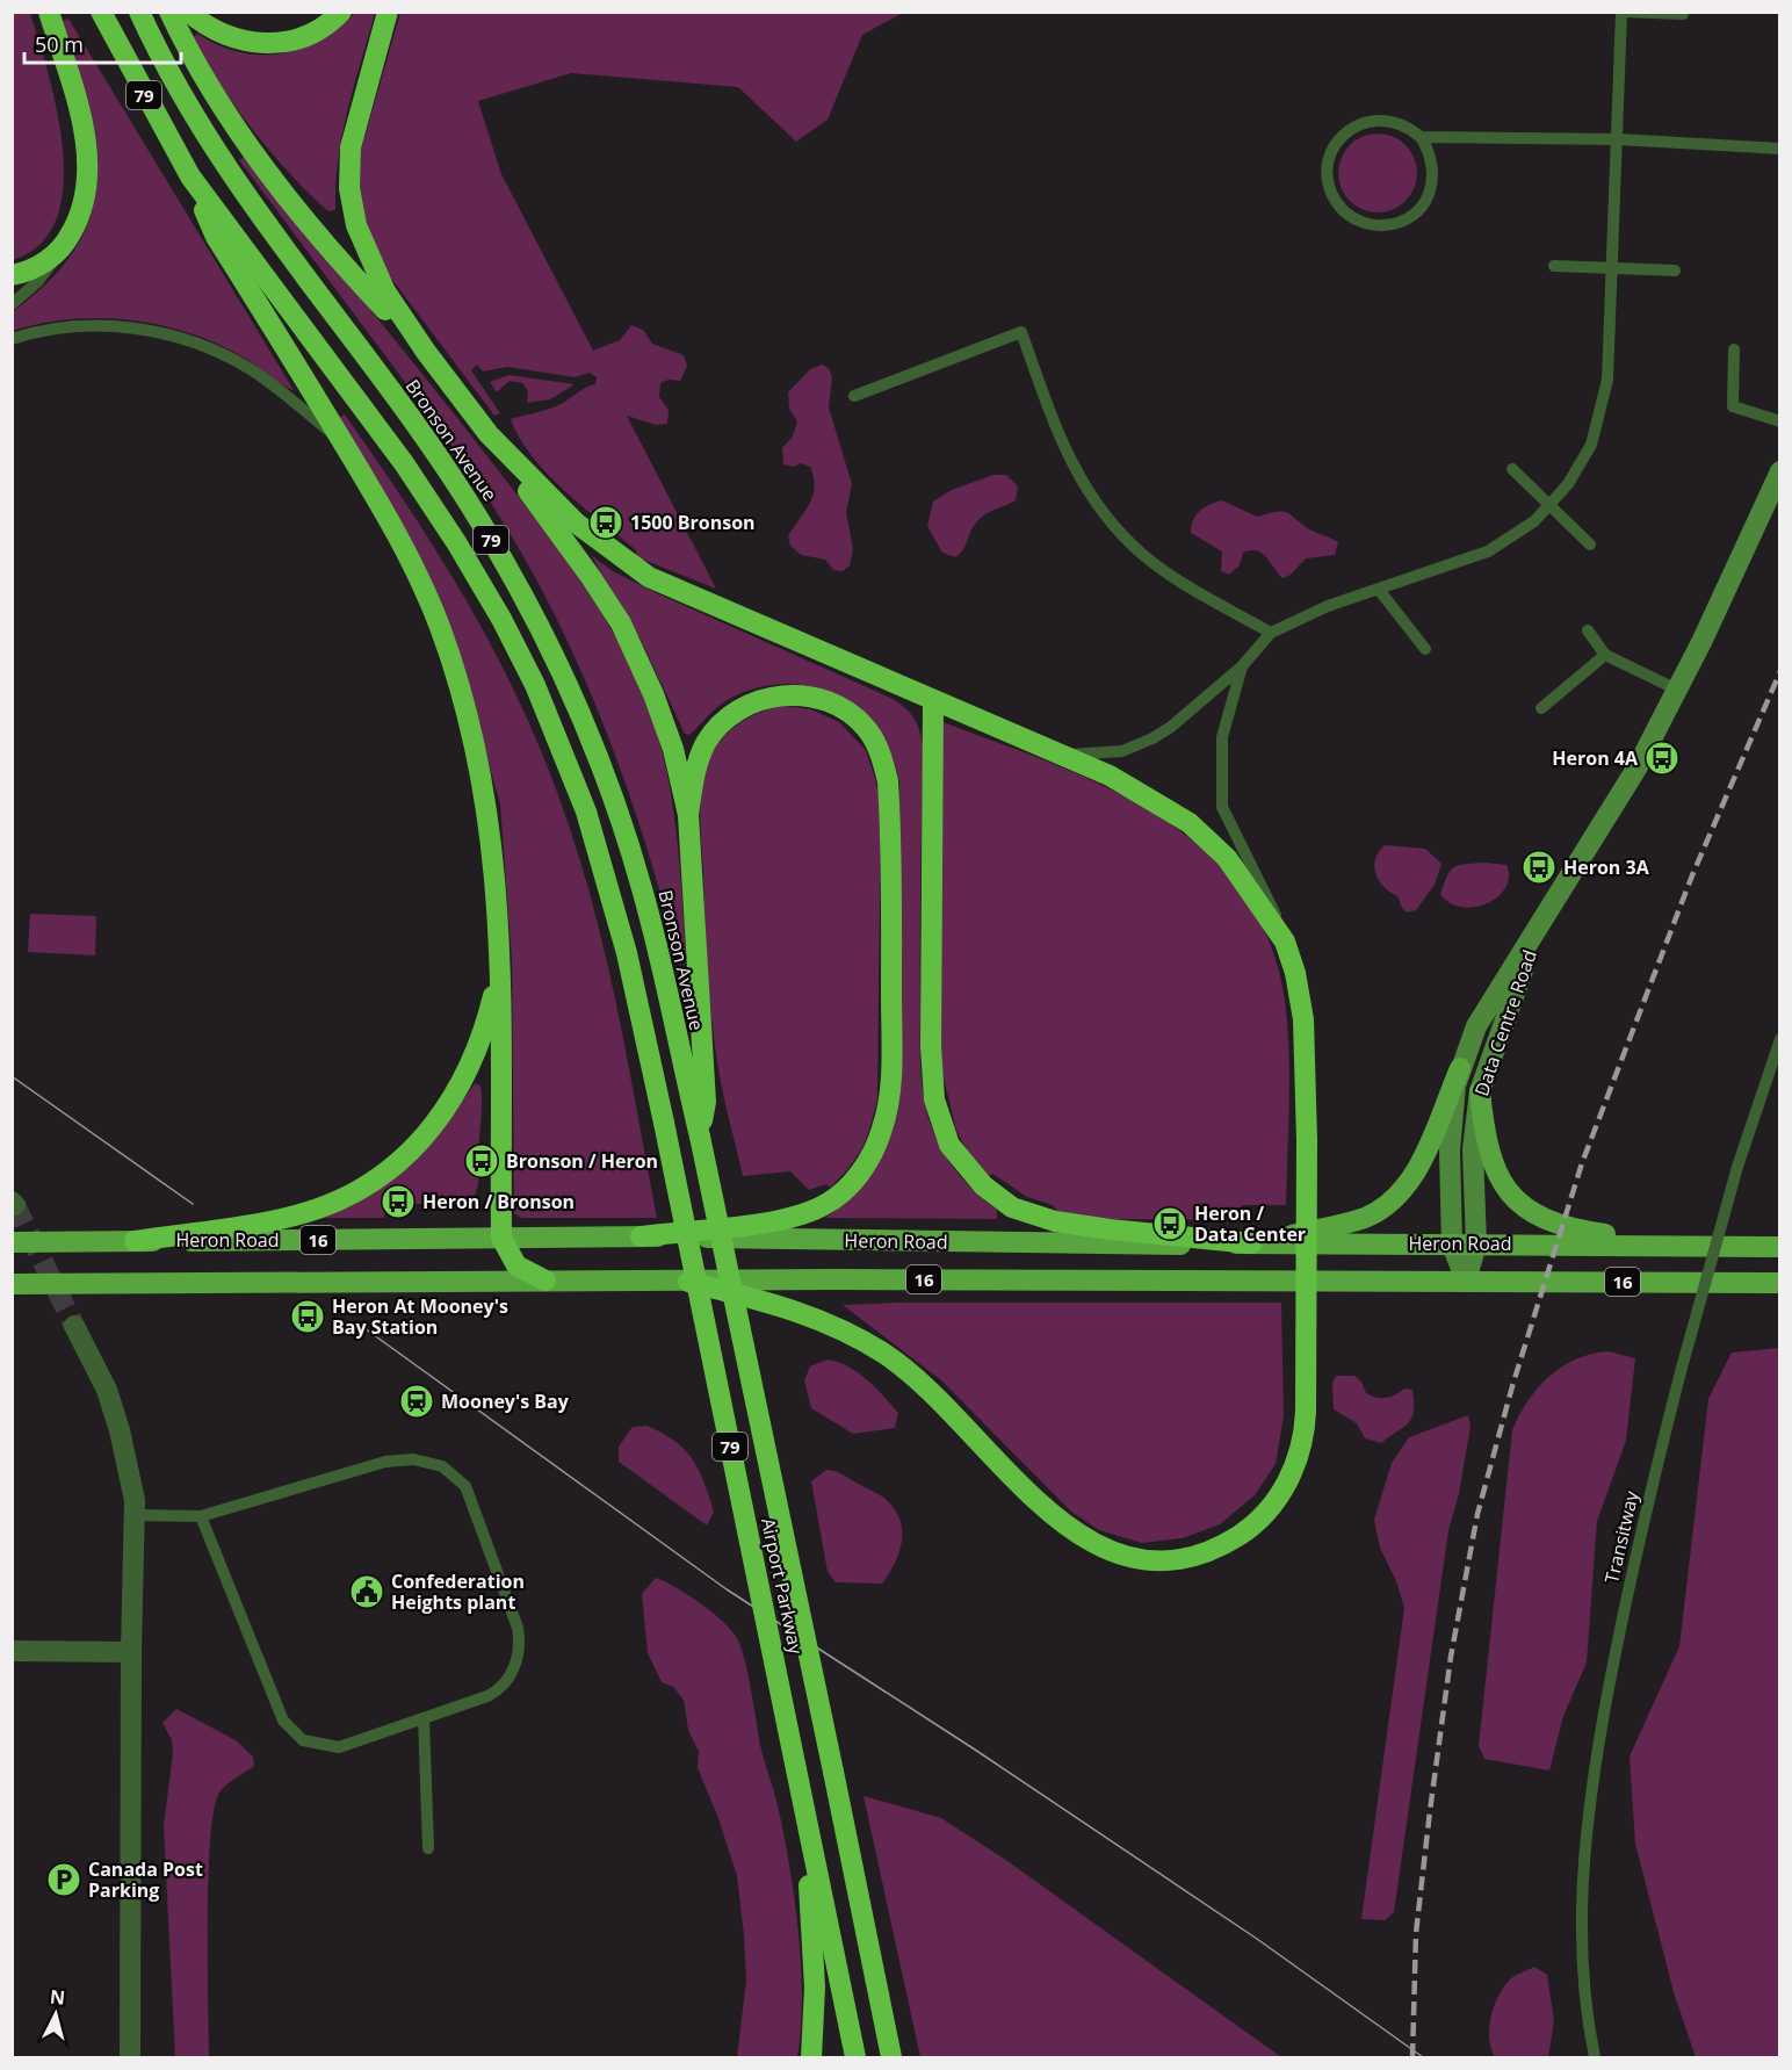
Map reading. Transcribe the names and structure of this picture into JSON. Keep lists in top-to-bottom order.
{
  "streets": {
    "highway": ["79", "Bronson Avenue", "Airport Parkway"],
    "main road": ["Data Centre Road", "Heron Road", "16"],
    "lane": ["Transitway"]
  },
  "crossings": [
    ["79", "Airport Parkway"],
    ["Bronson Avenue", "Airport Parkway"],
    ["Data Centre Road", "Heron Road"]
  ],
  "places": {
    "bus stop": [
      "1500 Bronson",
      "Heron 4A",
      "Heron 3A",
      "Bronson / Heron",
      "Heron / Bronson",
      "Heron / Data Center",
      "Heron At Mooney's Bay Station"
    ],
    "station": ["Mooney's Bay"],
    "public building": ["Confederation Heights plant"],
    "parking": ["Canada Post Parking"]
  },
  "scale_bar": "50 m",
  "north": "top"
}
